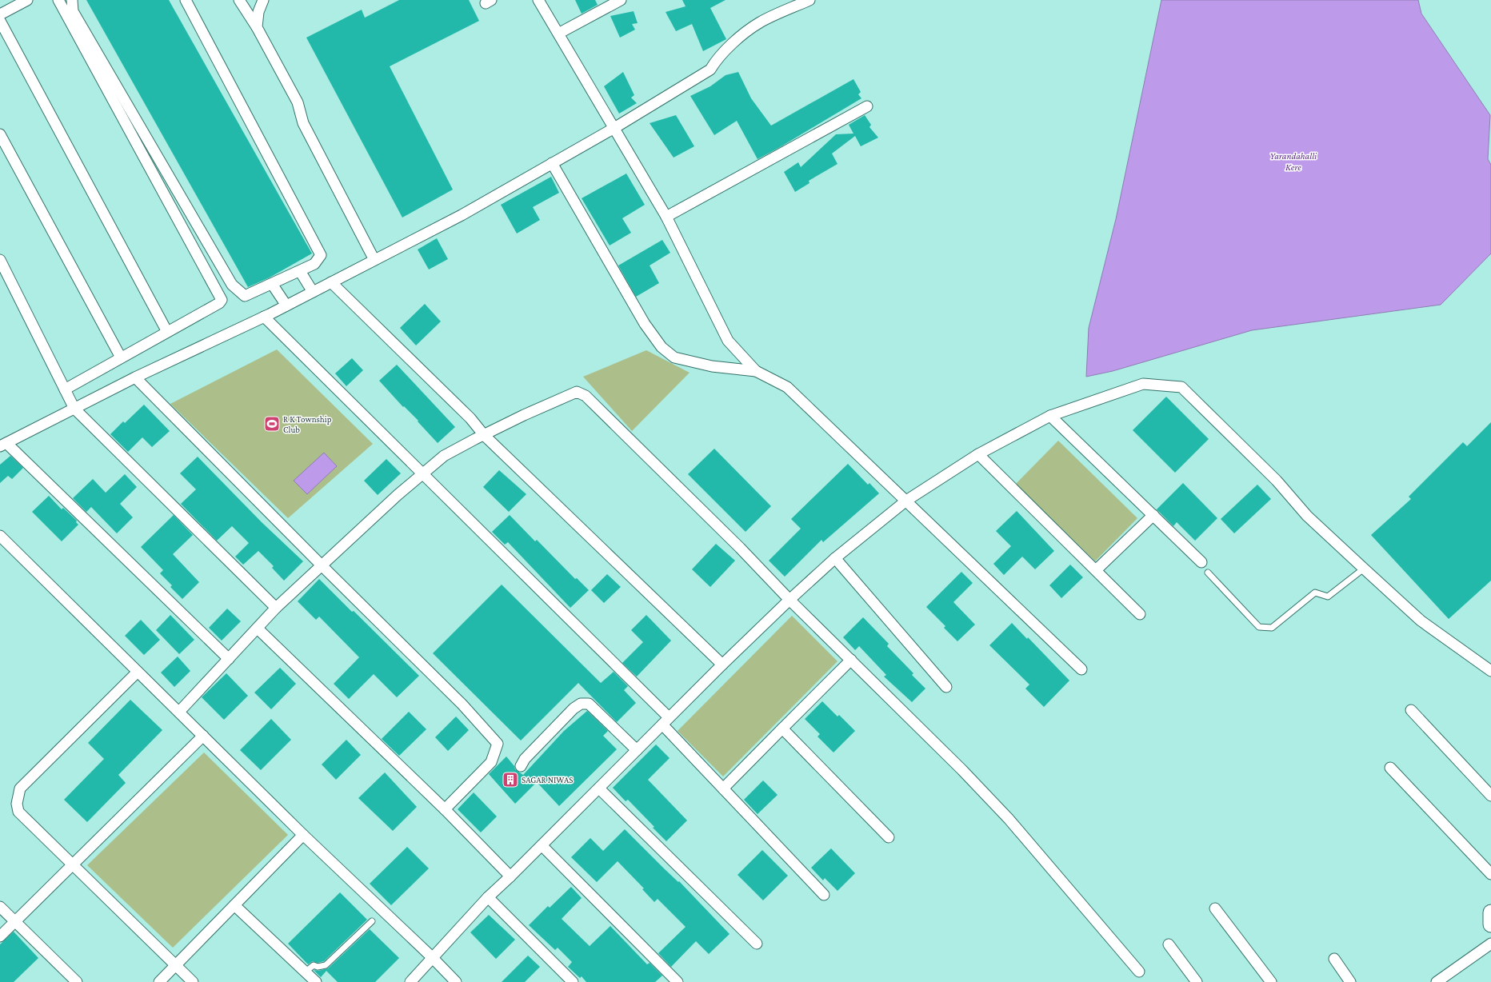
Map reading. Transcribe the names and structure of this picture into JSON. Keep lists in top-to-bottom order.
{
  "water": ["Yarandahalli Kere"],
  "places": {
    "sports": ["R K Township Club"],
    "building": ["SAGAR NIWAS"]
  }
}
